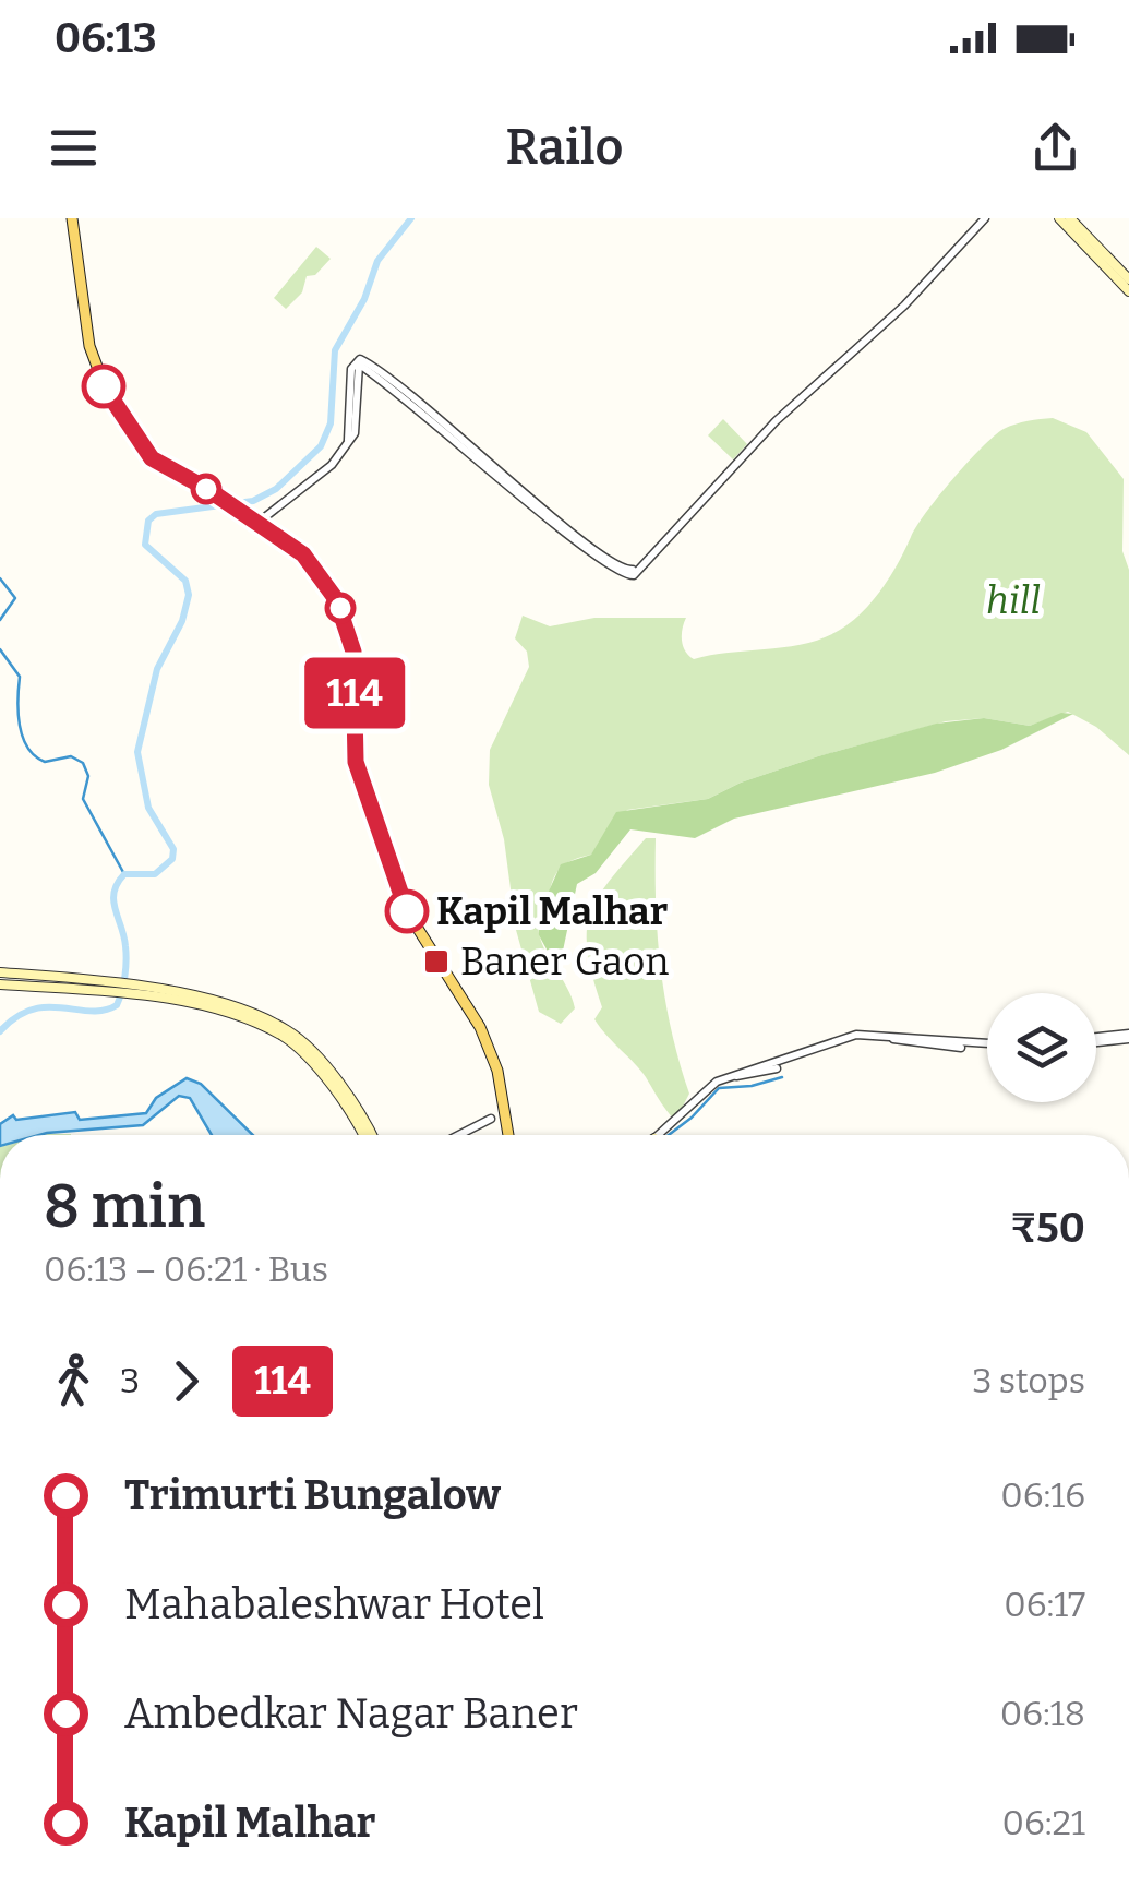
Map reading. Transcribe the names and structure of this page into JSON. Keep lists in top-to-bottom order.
{
  "parks": ["hill"],
  "places": {
    "other": ["Kapil Malhar"],
    "transit": ["Baner Gaon"]
  },
  "lines": ["bus line 114"],
  "page": {
    "status": "06:13",
    "header": "Railo",
    "on_map": "114",
    "heading": ["8 min", "06:13 – 06:21 · Bus", "₹50"],
    "legs": ["3", "114", "3 stops"],
    "list": [
      {
        "name": "Trimurti Bungalow",
        "value": "06:16"
      },
      {
        "name": "Mahabaleshwar Hotel",
        "value": "06:17"
      },
      {
        "name": "Ambedkar Nagar Baner",
        "value": "06:18"
      },
      {
        "name": "Kapil Malhar",
        "value": "06:21"
      }
    ]
  }
}
